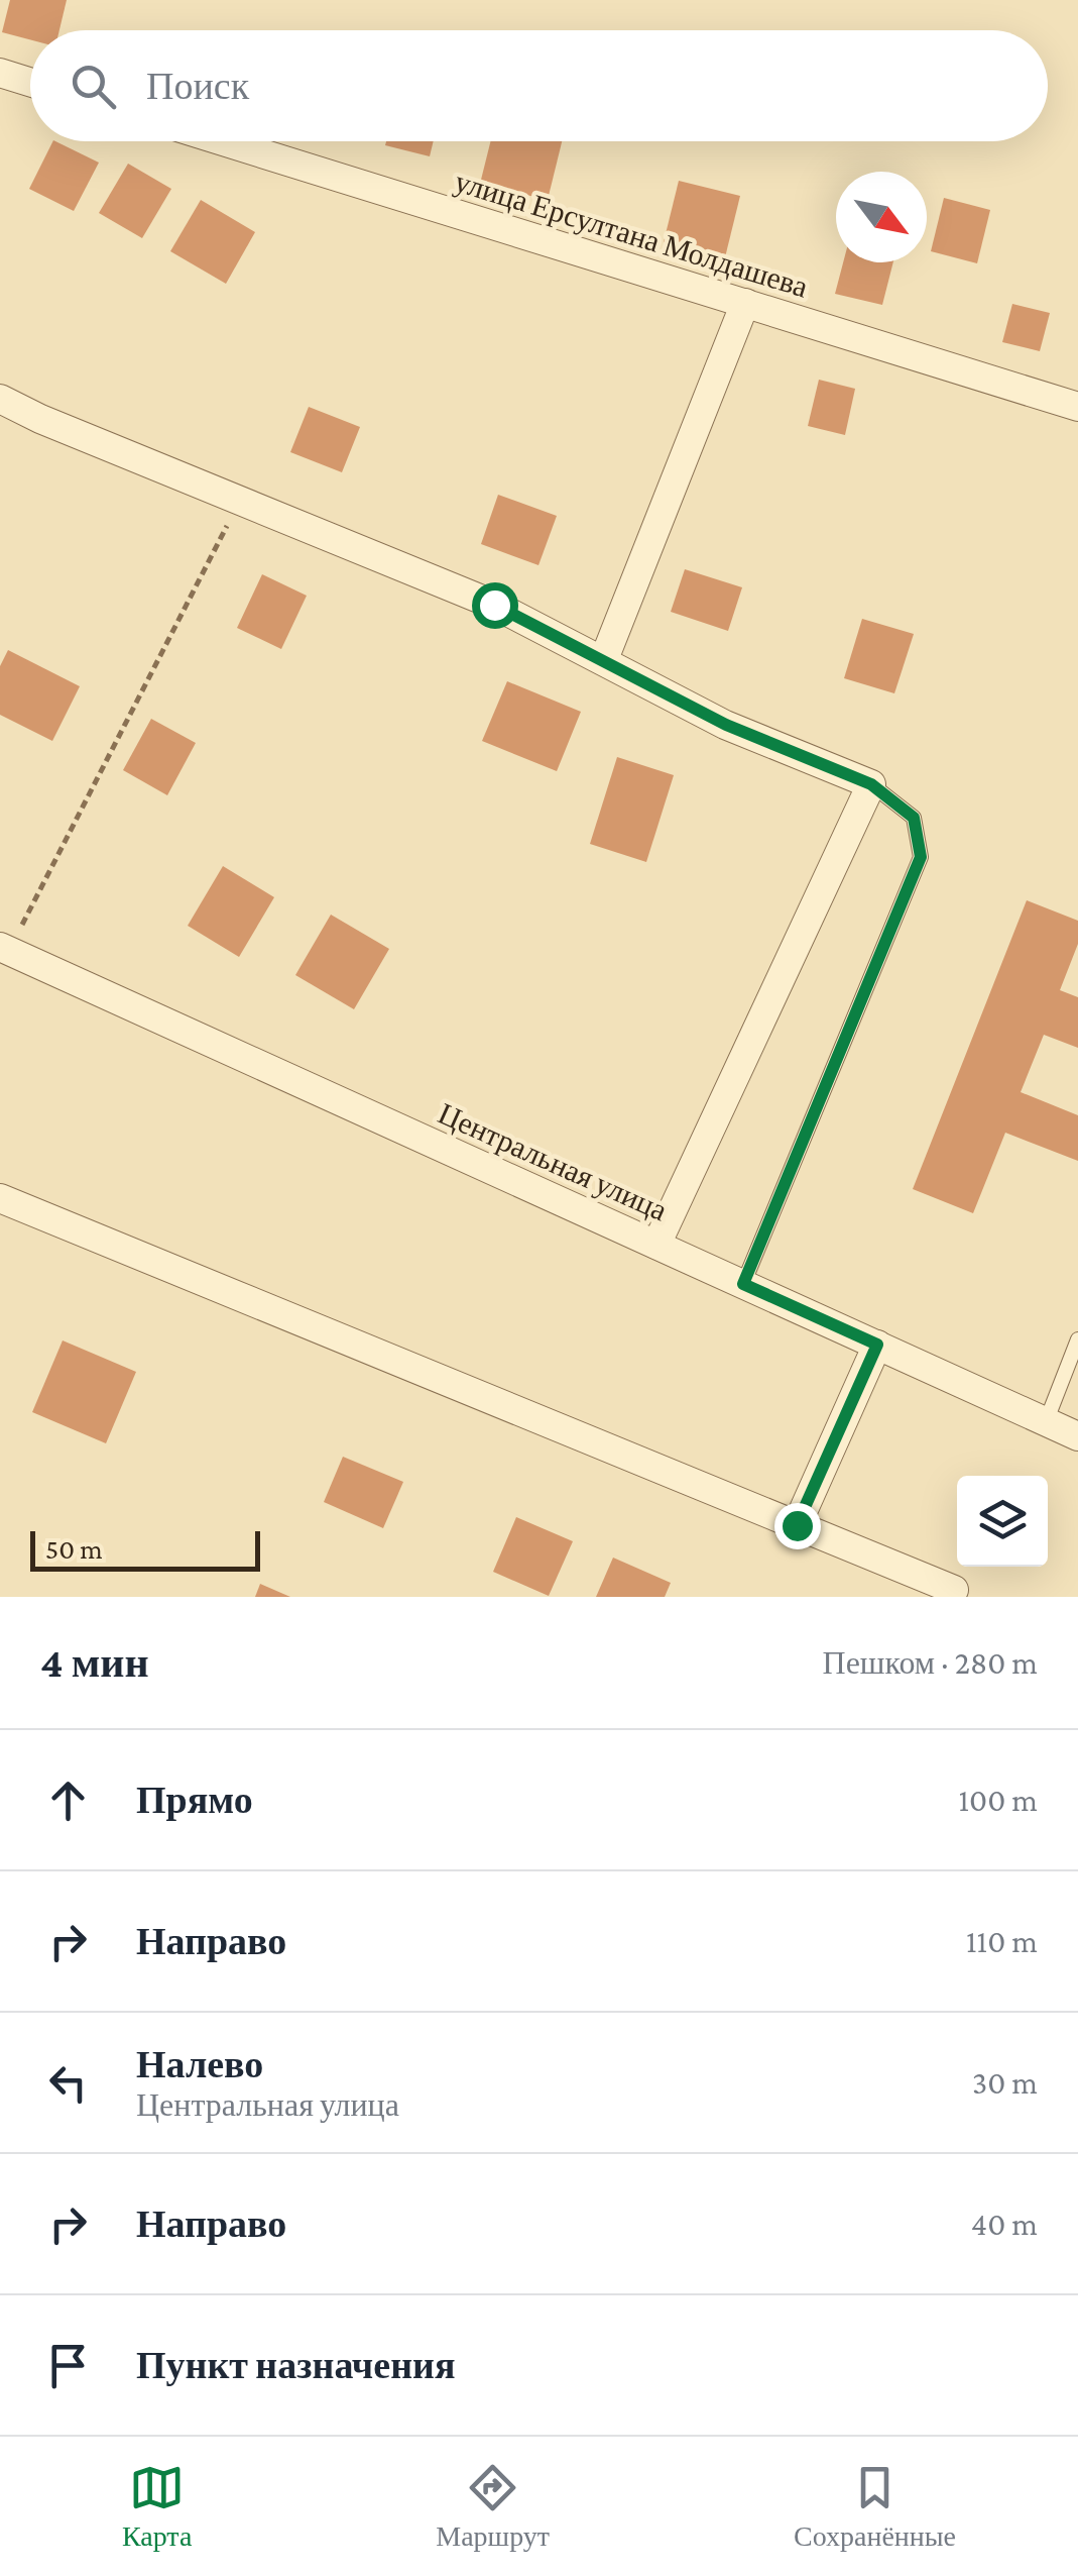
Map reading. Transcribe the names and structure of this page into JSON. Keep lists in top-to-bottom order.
{
  "streets": {
    "street": ["улица Ерсултана Молдашева", "Центральная улица"]
  },
  "scale_bar": "50 m",
  "north": "bottom right",
  "page": {
    "search": "Поиск",
    "scale": "50 m",
    "heading": ["4 мин", "Пешком · 280 m"],
    "list": [
      ["Прямо", "100 m"],
      ["Направо", "110 m"],
      ["Налево", "Центральная улица", "30 m"],
      ["Направо", "40 m"],
      "Пункт назначения"
    ],
    "nav": ["Карта", "Маршрут", "Сохранённые"]
  }
}
